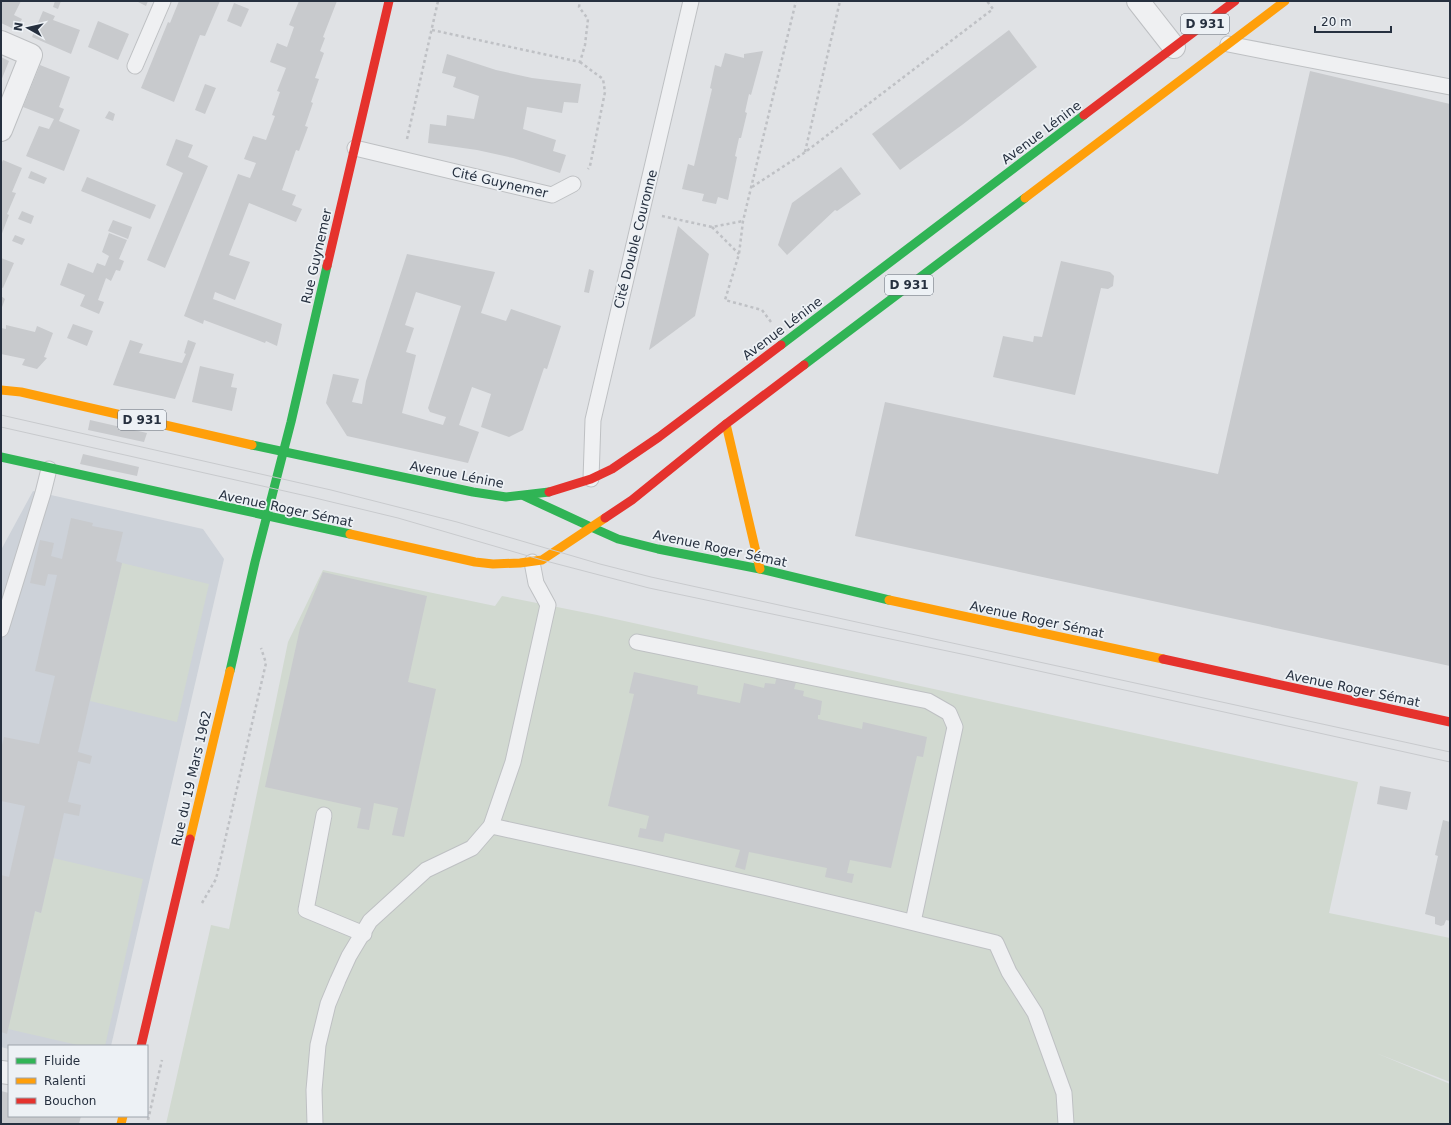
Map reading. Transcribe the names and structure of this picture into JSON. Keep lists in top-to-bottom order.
{
  "streets": {
    "main road": [
      "D 931",
      "Avenue Lénine",
      "Rue Guynemer",
      "Avenue Roger Sémat",
      "Rue du 19 Mars 1962"
    ],
    "lane": ["Cité Guynemer", "Cité Double Couronne"]
  },
  "crossings": [
    ["D 931", "Avenue Lénine"],
    ["D 931", "Rue Guynemer"],
    ["D 931", "Avenue Roger Sémat"],
    ["Avenue Lénine", "Cité Double Couronne"],
    ["Avenue Lénine", "Rue Guynemer"],
    ["Cité Guynemer", "Rue Guynemer"],
    ["Rue Guynemer", "Avenue Roger Sémat"],
    ["Rue Guynemer", "Rue du 19 Mars 1962"],
    ["Avenue Roger Sémat", "Rue du 19 Mars 1962"]
  ],
  "legend": ["Fluide", "Ralenti", "Bouchon"],
  "scale_bar": "20 m",
  "north": "left"
}
